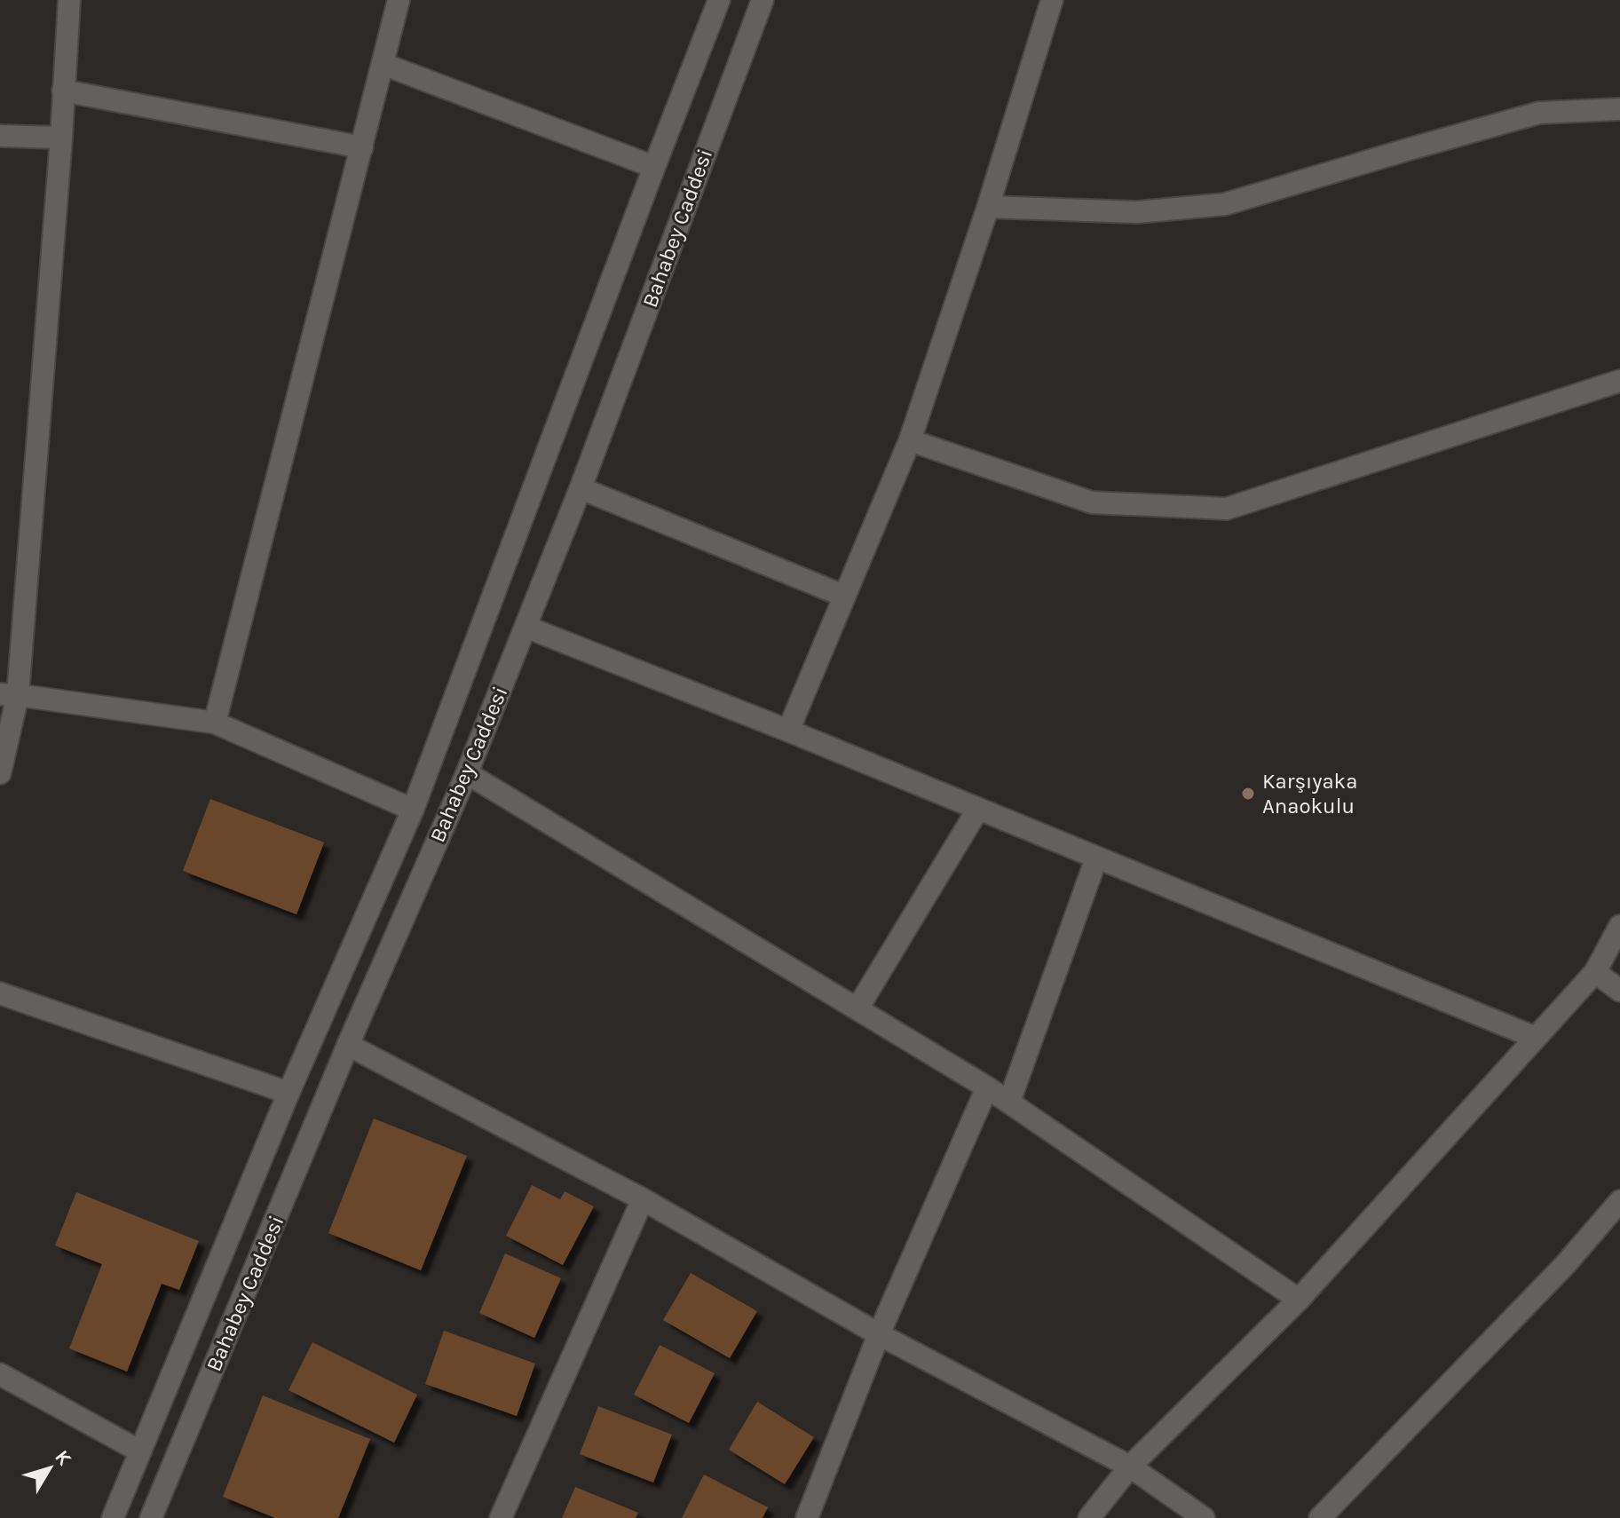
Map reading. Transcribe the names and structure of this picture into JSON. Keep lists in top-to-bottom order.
{
  "streets": {
    "street": ["Bahabey Caddesi"]
  },
  "places": ["Karşıyaka Anaokulu"],
  "north": "top right"
}
